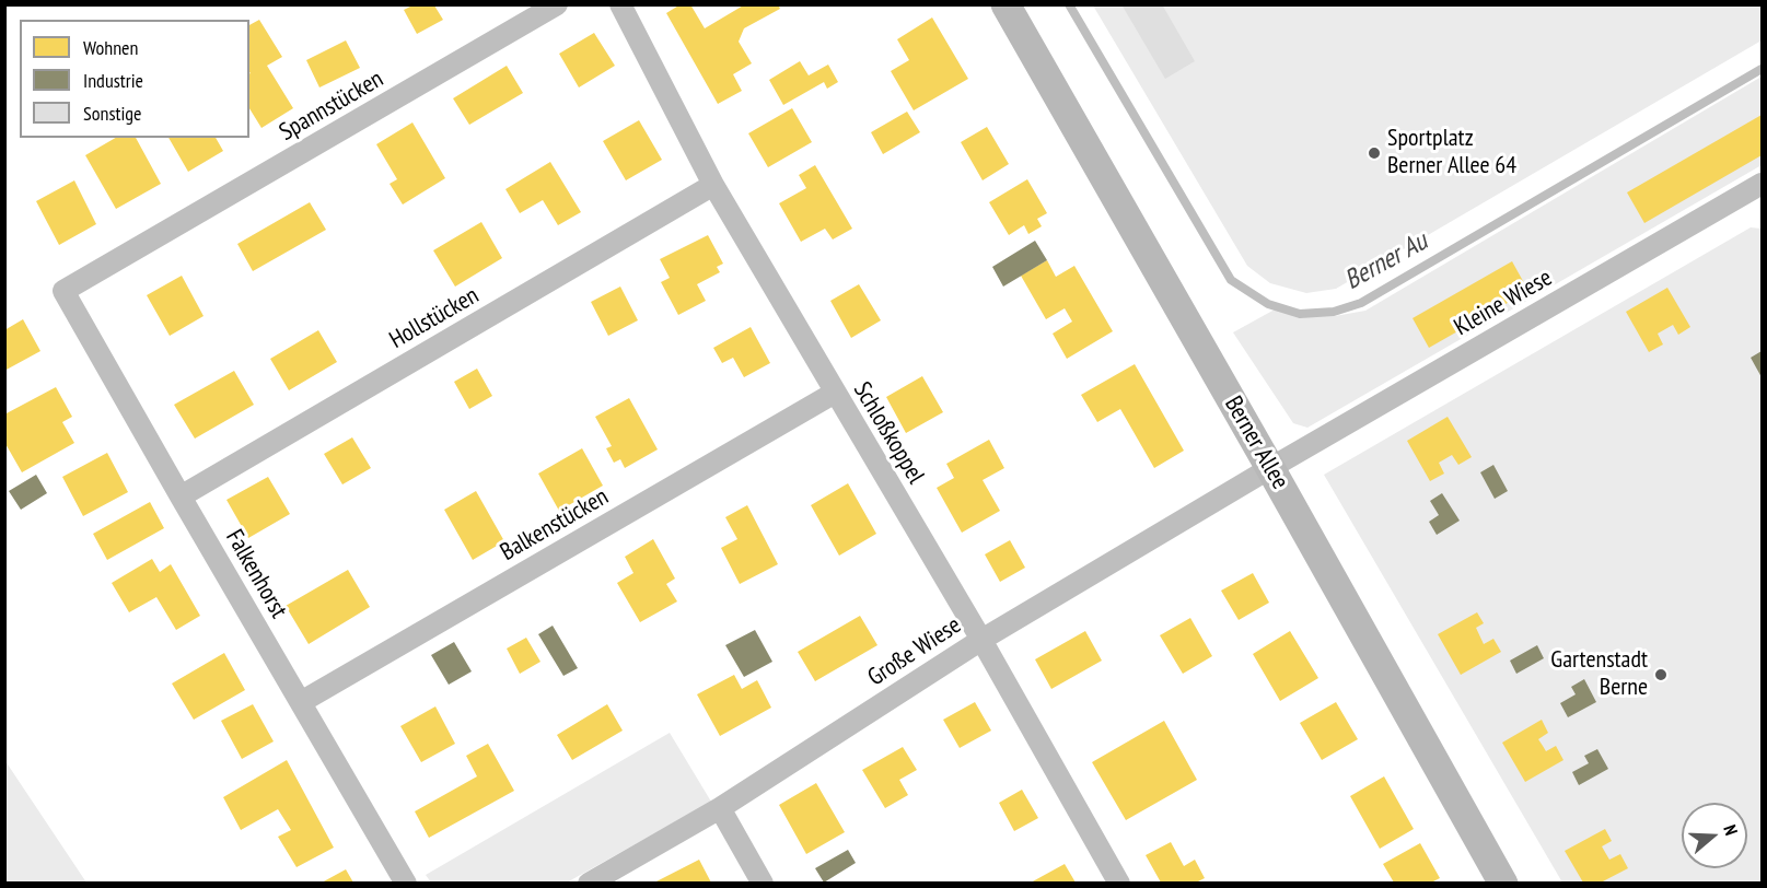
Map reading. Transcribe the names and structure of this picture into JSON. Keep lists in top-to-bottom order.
{
  "streets": {
    "street": [
      "Spannstücken",
      "Kleine Wiese",
      "Hollstücken",
      "Schloßkoppel",
      "Berner Allee",
      "Balkenstücken",
      "Falkenhorst",
      "Große Wiese"
    ]
  },
  "crossings": [
    ["Spannstücken", "Falkenhorst"],
    ["Kleine Wiese", "Berner Allee"],
    ["Kleine Wiese", "Große Wiese"],
    ["Hollstücken", "Schloßkoppel"],
    ["Hollstücken", "Falkenhorst"],
    ["Schloßkoppel", "Balkenstücken"],
    ["Schloßkoppel", "Große Wiese"],
    ["Berner Allee", "Große Wiese"],
    ["Balkenstücken", "Falkenhorst"]
  ],
  "water": ["Berner Au"],
  "places": ["Sportplatz Berner Allee 64", "Gartenstadt Berne"],
  "legend": ["Wohnen", "Industrie", "Sonstige"],
  "north": "right"
}
